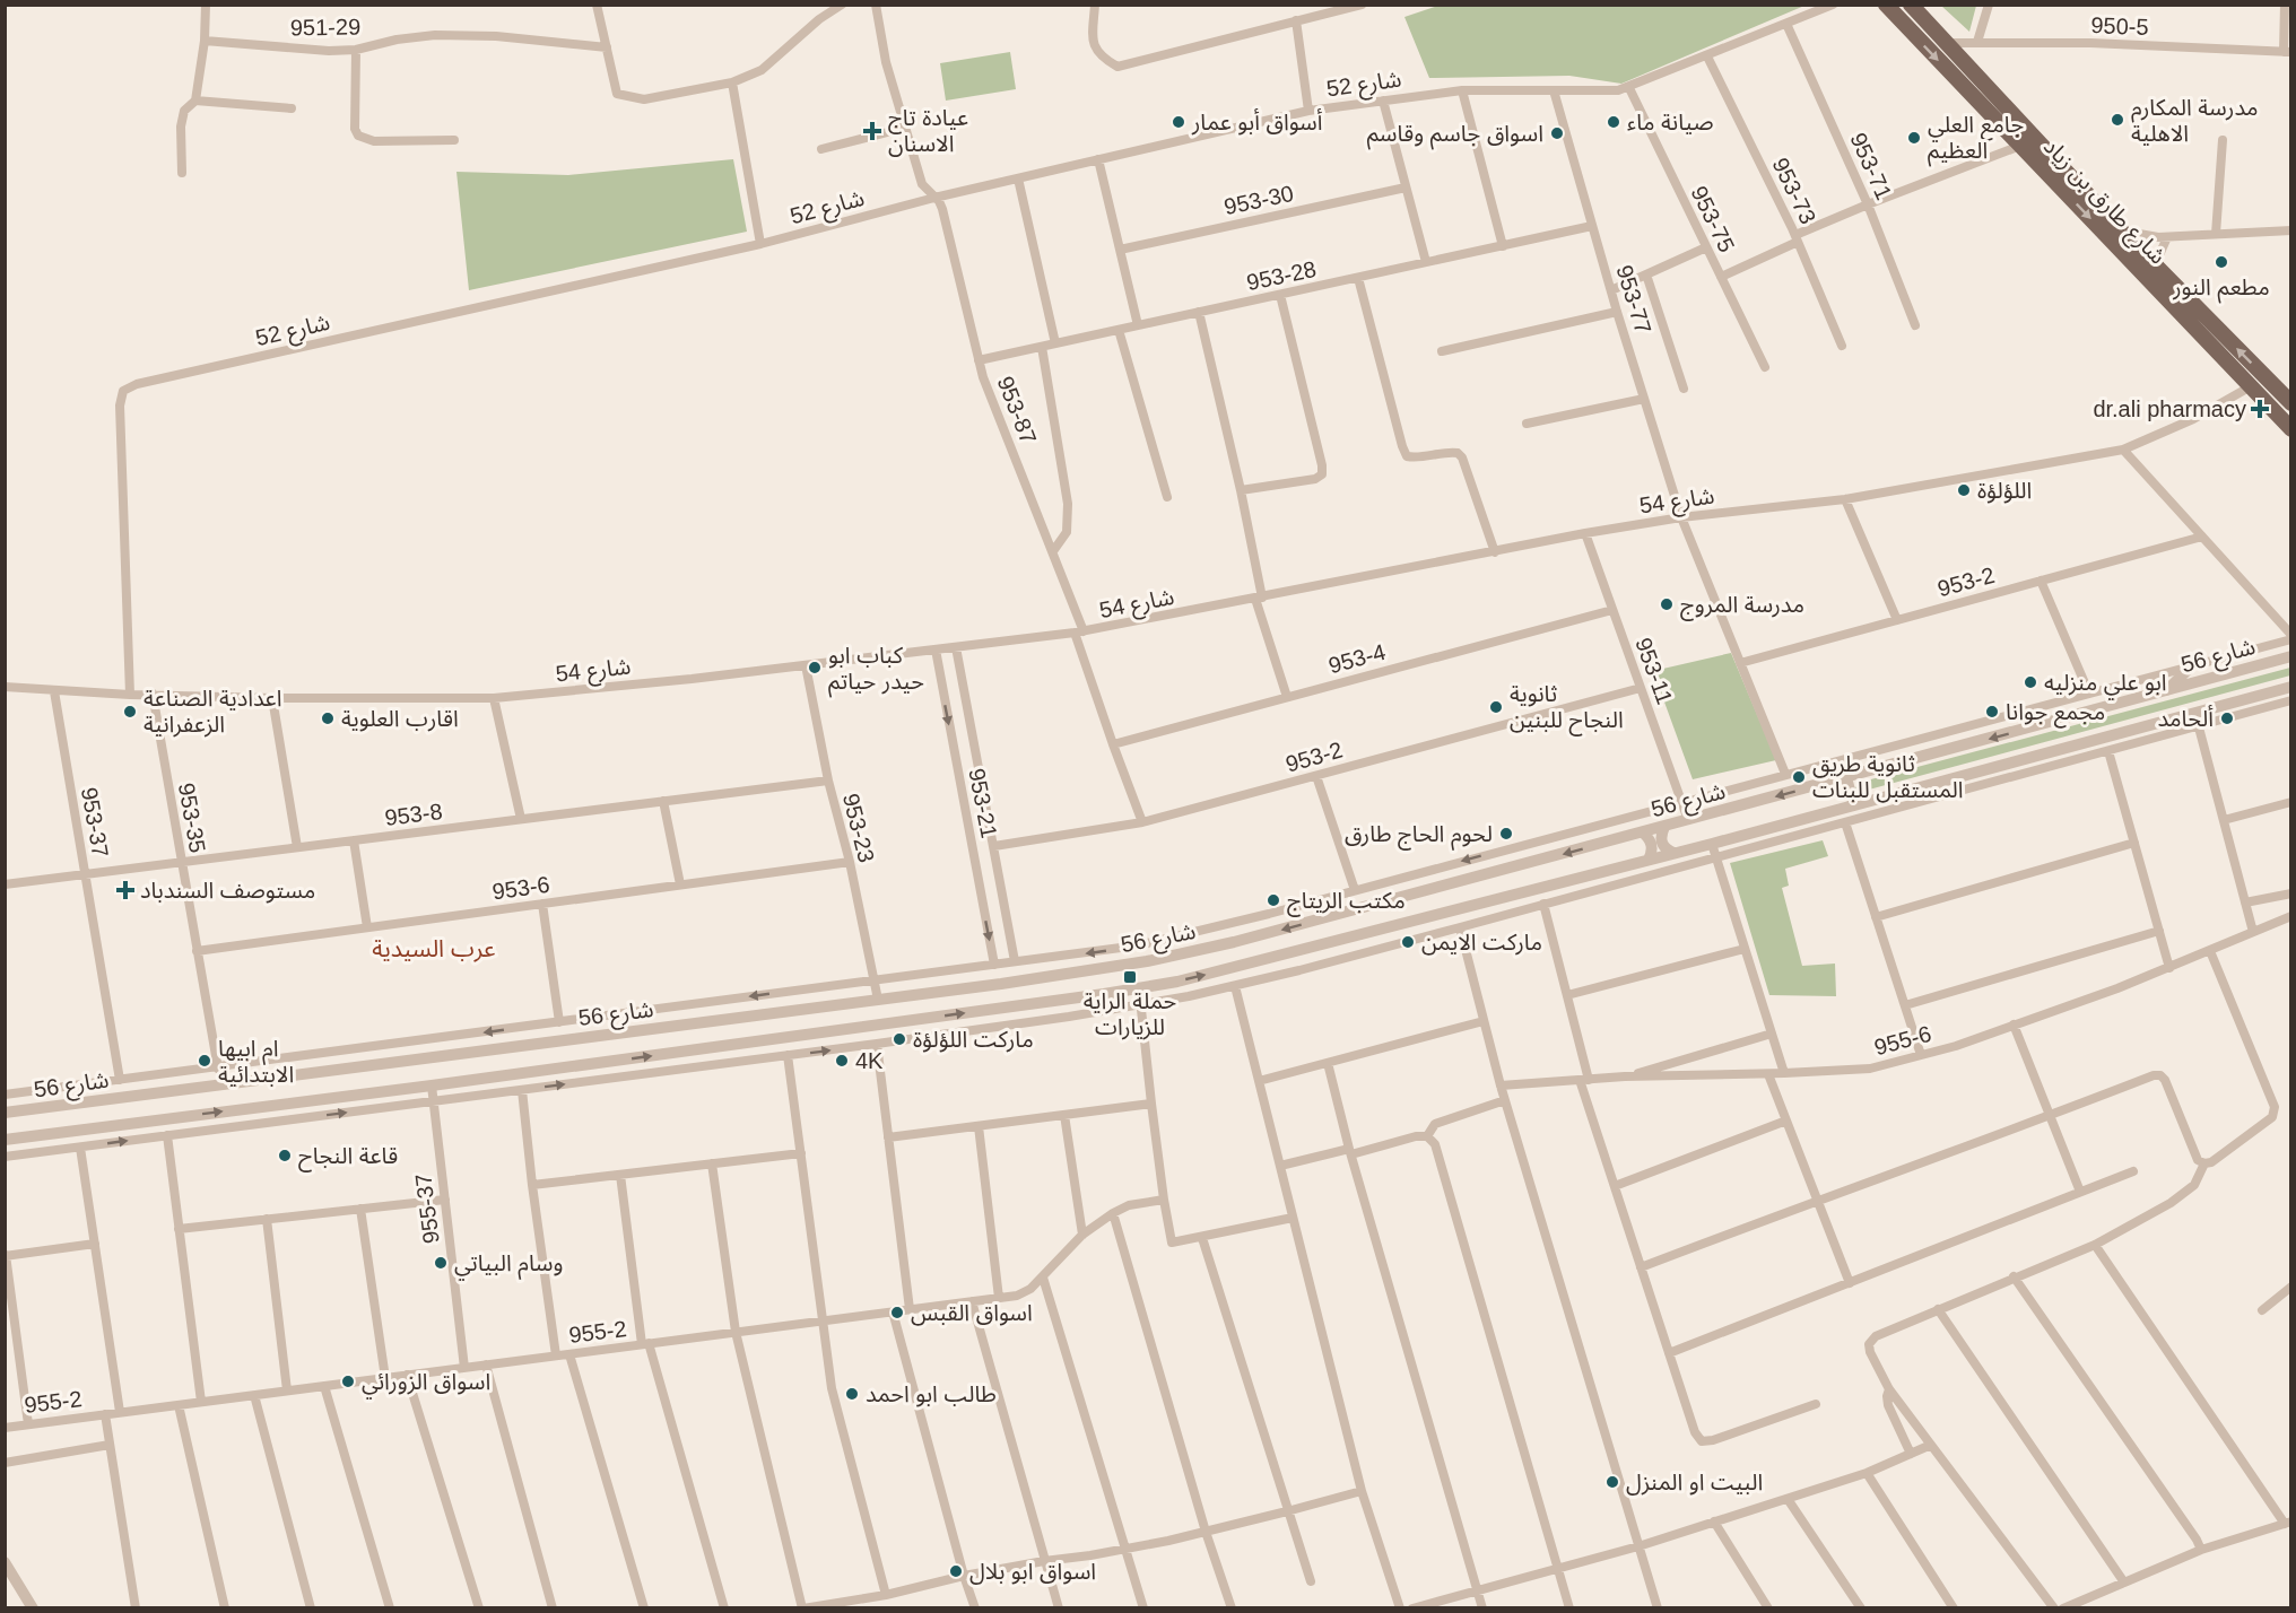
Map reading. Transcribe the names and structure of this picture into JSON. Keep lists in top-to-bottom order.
{
  "streets": {
    "main road": ["شارع طارق بن زياد"],
    "street": [
      "950-5",
      "951-29",
      "شارع 52",
      "953-71",
      "953-73",
      "953-30",
      "953-75",
      "953-28",
      "953-77",
      "953-87",
      "شارع 54",
      "953-2",
      "شارع 56",
      "953-4",
      "953-11",
      "953-21",
      "953-8",
      "953-35",
      "953-37",
      "953-23",
      "953-6",
      "955-6",
      "955-37",
      "955-2"
    ]
  },
  "crossings": [
    ["950-5", "شارع طارق بن زياد"],
    ["شارع 52", "953-71"],
    ["شارع 52", "953-73"],
    ["شارع 52", "953-75"],
    ["شارع 52", "953-77"],
    ["شارع 52", "953-87"],
    ["شارع 52", "شارع 54"],
    ["شارع طارق بن زياد", "شارع 54"],
    ["953-28", "953-77"],
    ["953-28", "953-87"],
    ["953-77", "شارع 54"],
    ["953-77", "953-2"],
    ["953-87", "شارع 54"],
    ["953-87", "953-2"],
    ["953-87", "953-4"],
    ["شارع 54", "953-11"],
    ["شارع 54", "953-21"],
    ["شارع 54", "953-35"],
    ["شارع 54", "953-37"],
    ["شارع 54", "953-23"],
    ["953-2", "953-11"],
    ["953-2", "953-21"],
    ["شارع 56", "953-11"],
    ["شارع 56", "953-23"],
    ["شارع 56", "955-37"],
    ["953-4", "953-11"],
    ["953-8", "953-35"],
    ["953-8", "953-37"],
    ["953-8", "953-23"],
    ["953-35", "953-6"],
    ["953-23", "953-6"],
    ["955-37", "955-2"]
  ],
  "districts": ["عرب السيدية"],
  "places": {
    "other": [
      "مدرسة المكارم الاهلية",
      "أسواق أبو عمار",
      "صيانة ماء",
      "اسواق جاسم وقاسم",
      "جامع العلي العظيم",
      "مطعم النور",
      "اللؤلؤة",
      "مدرسة المروج",
      "كباب ابو حيدر حياتم",
      "ابو علي منزليه",
      "ثانوية النجاح للبنين",
      "اعدادية الصناعة الزعفرانية",
      "مجمع جوانا",
      "اقارب العلوية",
      "ألحامد",
      "ثانوية طريق المستقبل للبنات",
      "لحوم الحاج طارق",
      "مكتب الريتاج",
      "ماركت الايمن",
      "ماركت اللؤلؤة",
      "ام ابيها الابتدائية",
      "4K",
      "قاعة النجاح",
      "وسام البياتي",
      "اسواق القبس",
      "اسواق الزورائي",
      "طالب ابو احمد",
      "البيت او المنزل",
      "اسواق ابو بلال"
    ],
    "health": ["عيادة تاج الاسنان", "dr.ali pharmacy", "مستوصف السندباد"],
    "transit": ["حملة الراية للزيارات"]
  }
}
